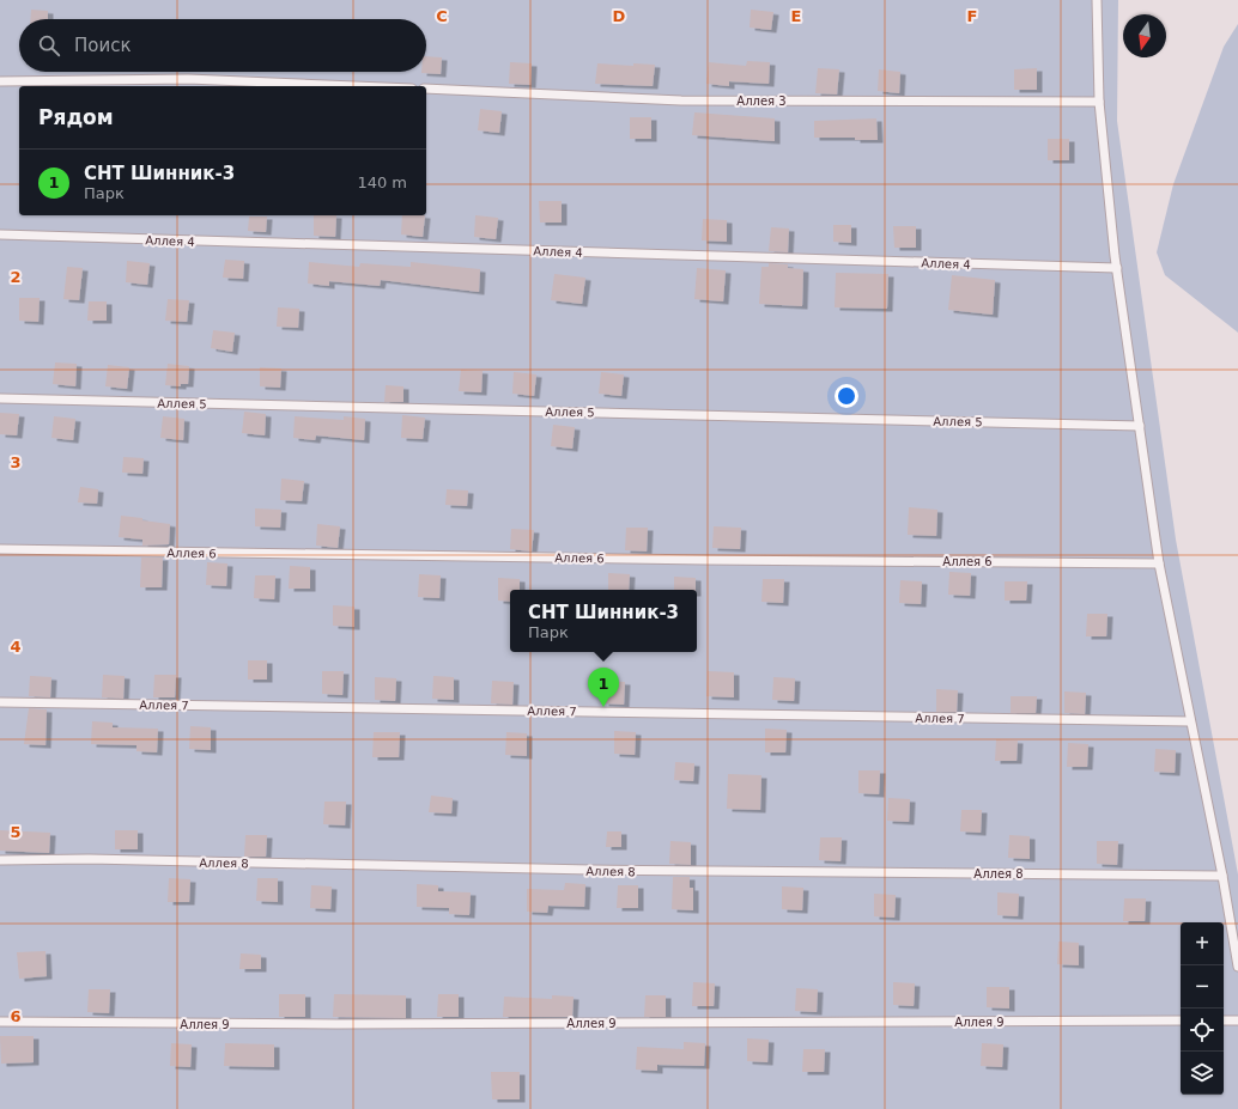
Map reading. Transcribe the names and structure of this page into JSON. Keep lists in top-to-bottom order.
{
  "streets": {
    "lane": [
      "Аллея 3",
      "Аллея 4",
      "Аллея 5",
      "Аллея 6",
      "Аллея 7",
      "Аллея 8",
      "Аллея 9"
    ]
  },
  "north": "bottom",
  "page": {
    "search": "Поиск",
    "heading": "Рядом",
    "list": [
      {
        "mark": "1",
        "name": "СНТ Шинник-3",
        "note": "Парк",
        "value": "140 m"
      }
    ],
    "popup": ["СНТ Шинник-3", "Парк"],
    "pins": "1",
    "map_buttons": ["+", "−"]
  },
  "grid": {
    "columns": [
      "C",
      "D",
      "E",
      "F"
    ],
    "rows": [
      "2",
      "3",
      "4",
      "5",
      "6"
    ]
  }
}
